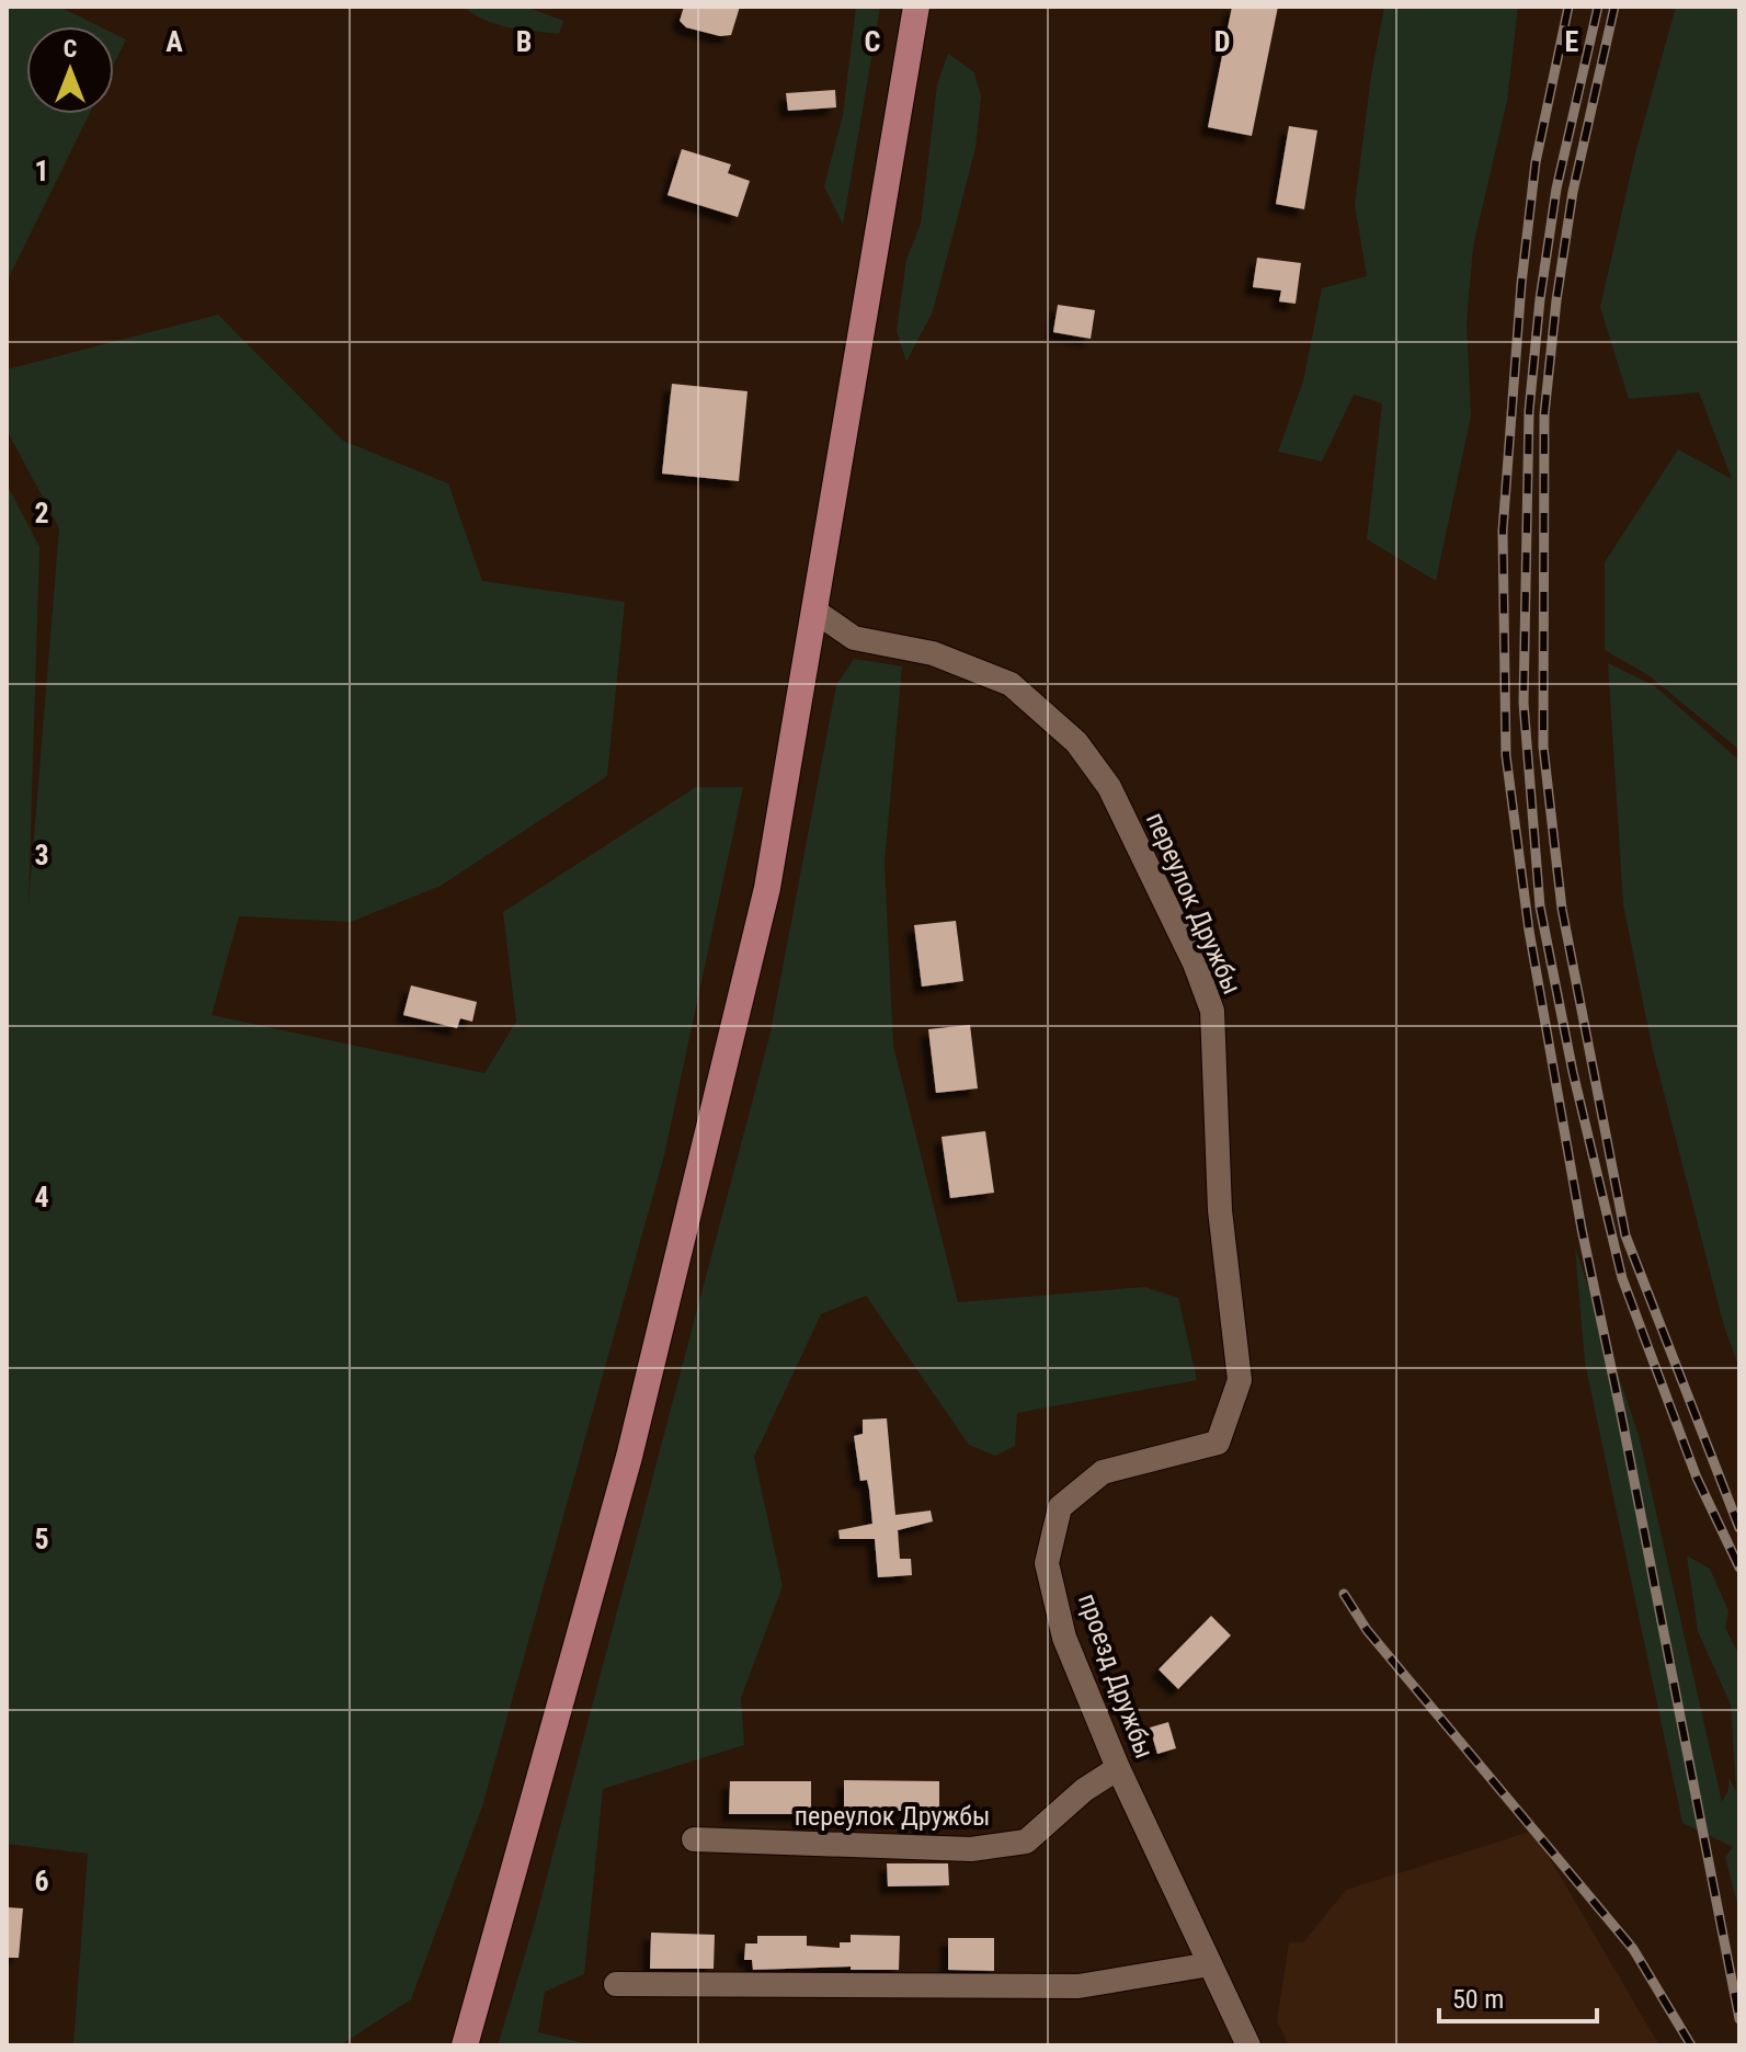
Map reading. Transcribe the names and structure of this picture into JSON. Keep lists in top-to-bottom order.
{
  "streets": {
    "street": ["переулок Дружбы", "проезд Дружбы"]
  },
  "crossings": [
    ["переулок Дружбы", "проезд Дружбы"]
  ],
  "scale_bar": "50 m",
  "north": "top",
  "grid": {
    "columns": [
      "A",
      "B",
      "C",
      "D",
      "E"
    ],
    "rows": [
      "1",
      "2",
      "3",
      "4",
      "5",
      "6"
    ]
  }
}
